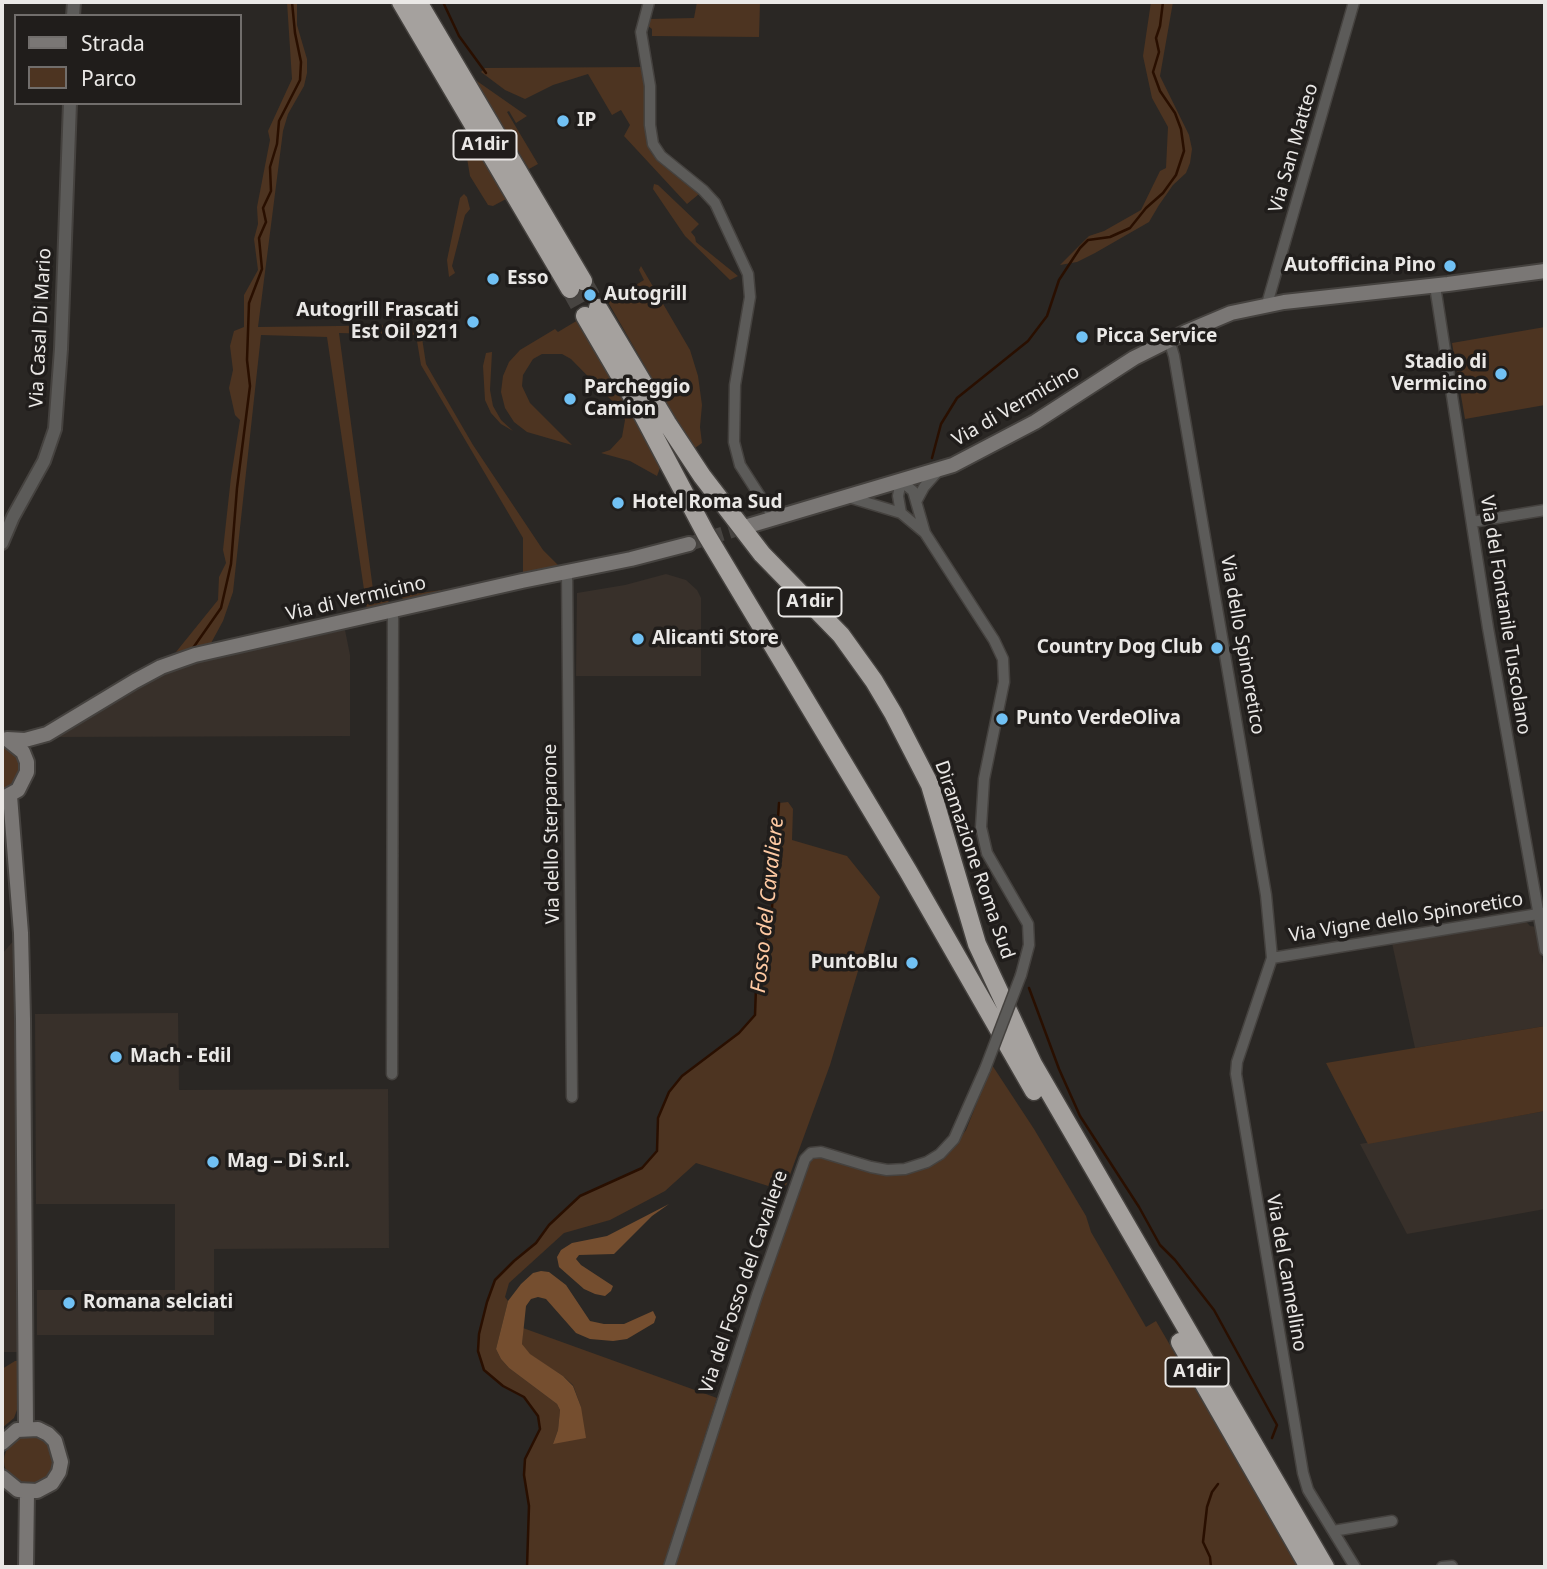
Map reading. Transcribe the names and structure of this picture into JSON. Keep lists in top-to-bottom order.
{
  "streets": {
    "highway": ["A1dir", "Diramazione Roma Sud"],
    "main road": ["Via di Vermicino"],
    "street": [
      "Via San Matteo",
      "Via Casal Di Mario",
      "Via del Fontanile Tuscolano",
      "Via dello Spinoretico",
      "Via dello Sterparone",
      "Via Vigne dello Spinoretico",
      "Via del Cannellino",
      "Via del Fosso del Cavaliere"
    ]
  },
  "crossings": [
    ["Via San Matteo", "Via di Vermicino"],
    ["Via di Vermicino", "Via del Fontanile Tuscolano"],
    ["Via di Vermicino", "Via dello Spinoretico"],
    ["Via di Vermicino", "Via dello Sterparone"],
    ["Via del Fontanile Tuscolano", "Via Vigne dello Spinoretico"],
    ["Via dello Spinoretico", "Via Vigne dello Spinoretico"],
    ["Via dello Spinoretico", "Via del Cannellino"],
    ["Via Vigne dello Spinoretico", "Via del Cannellino"]
  ],
  "water": ["Fosso del Cavaliere"],
  "places": [
    "IP",
    "Autofficina Pino",
    "Esso",
    "Autogrill",
    "Autogrill Frascati Est Oil 9211",
    "Picca Service",
    "Stadio di Vermicino",
    "Parcheggio Camion",
    "Hotel Roma Sud",
    "Alicanti Store",
    "Country Dog Club",
    "Punto VerdeOliva",
    "PuntoBlu",
    "Mach - Edil",
    "Mag – Di S.r.l.",
    "Romana selciati"
  ],
  "legend": ["Strada", "Parco"]
}
